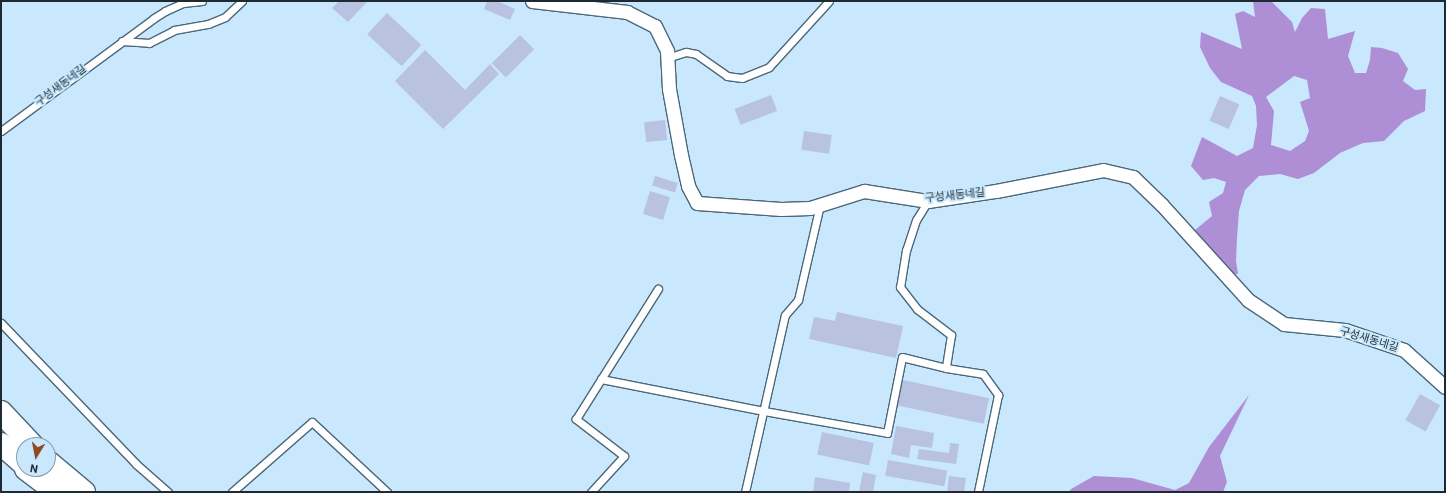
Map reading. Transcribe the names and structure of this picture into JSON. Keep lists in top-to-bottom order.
{
  "streets": {
    "street": ["구성새동네길"]
  },
  "north": "bottom"
}
